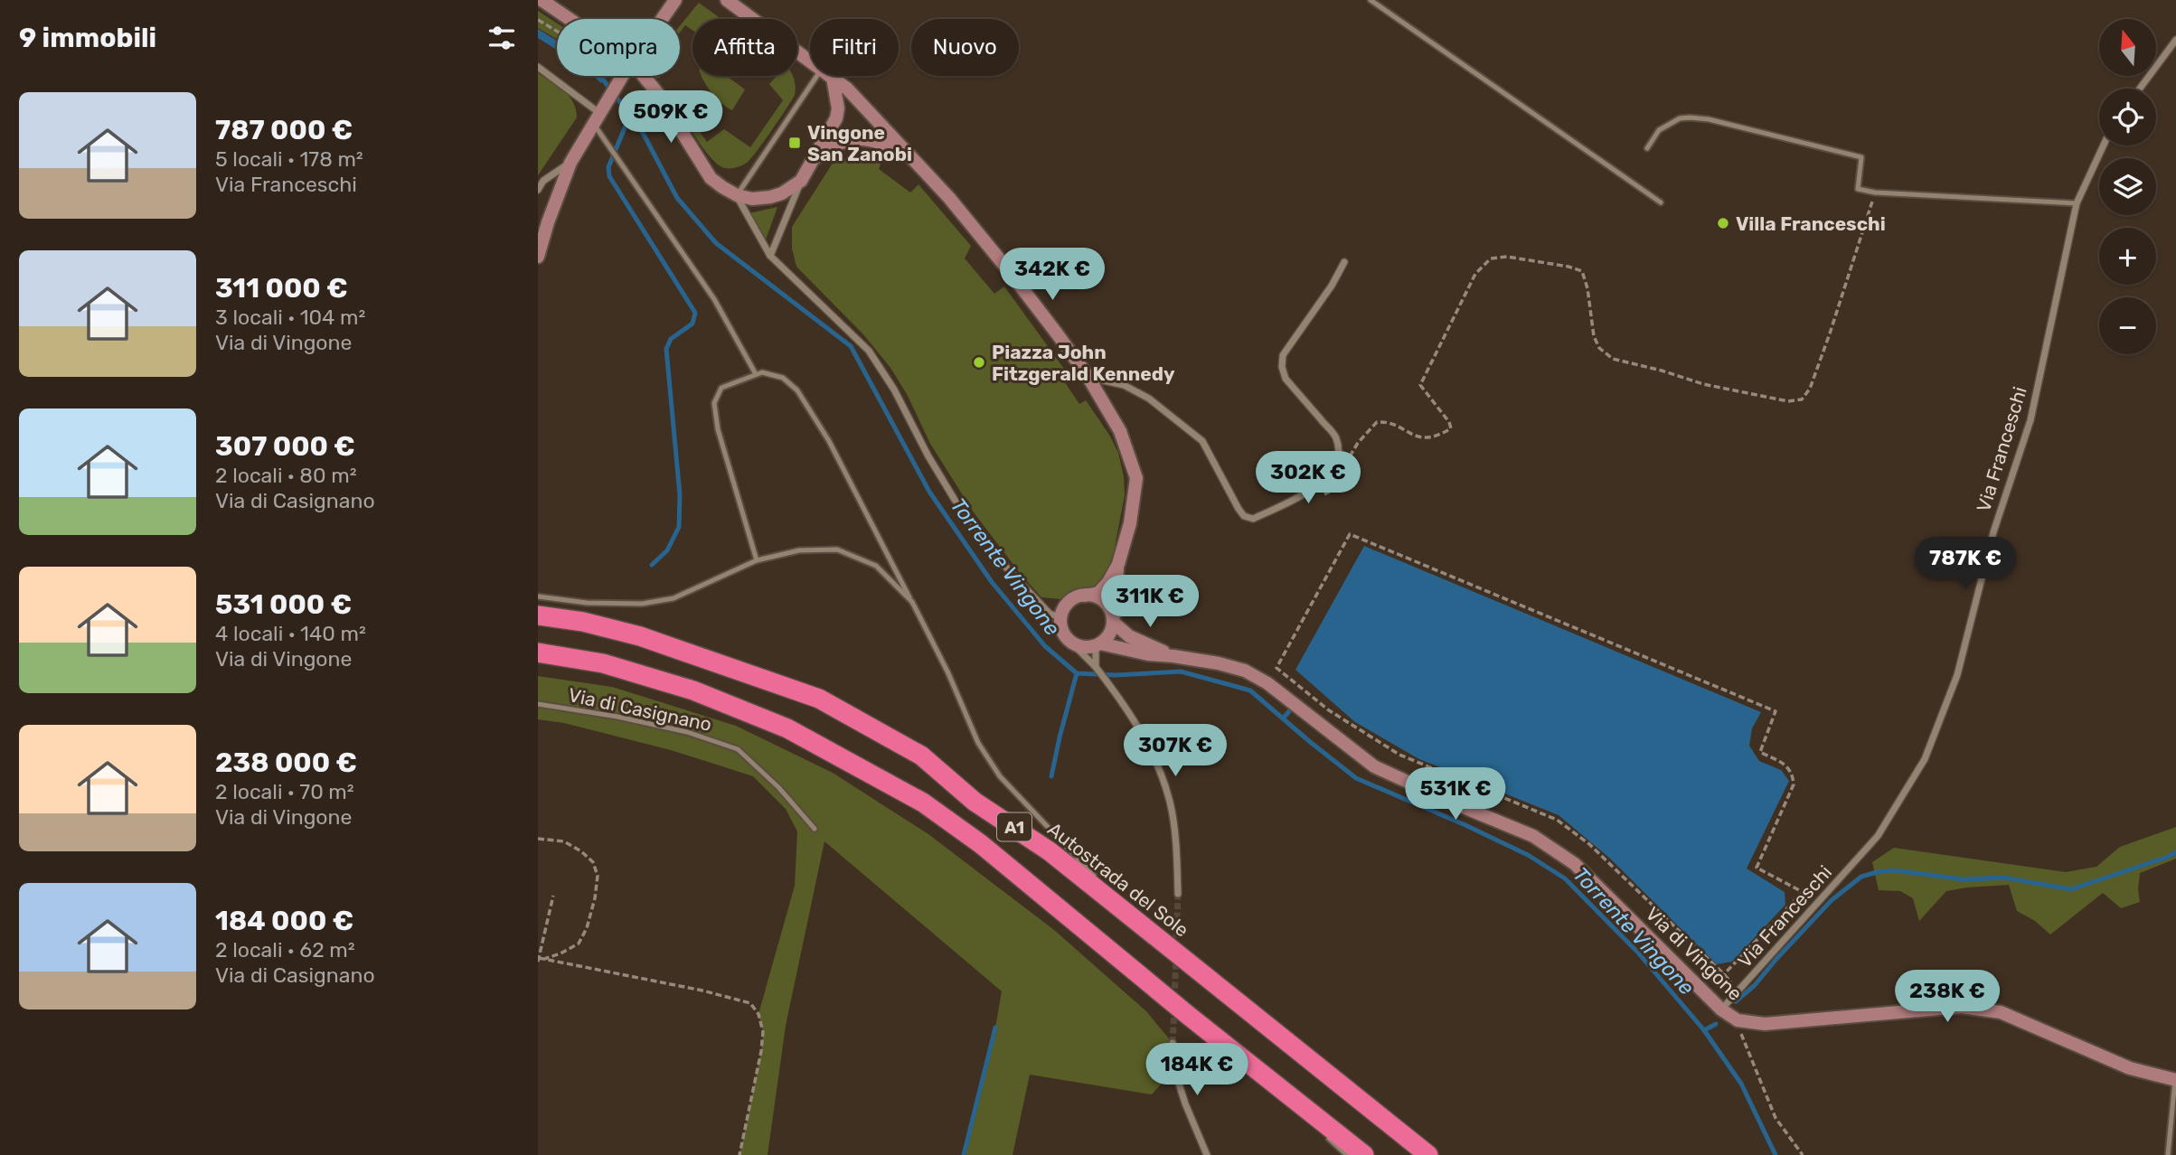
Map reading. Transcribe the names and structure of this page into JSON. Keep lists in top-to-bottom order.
{
  "streets": {
    "highway": ["A1", "Autostrada del Sole"],
    "street": ["Via Franceschi", "Via di Vingone"],
    "lane": ["Via di Casignano"]
  },
  "crossings": [
    ["Via Franceschi", "Via di Vingone"]
  ],
  "water": ["Torrente Vingone"],
  "places": {
    "transit": ["Vingone San Zanobi"],
    "other": ["Villa Franceschi", "Piazza John Fitzgerald Kennedy"]
  },
  "north": "top",
  "page": {
    "heading": "9 immobili",
    "map_buttons": ["+", "−"],
    "chip": [
      "Compra",
      "Affitta",
      "Filtri",
      "Nuovo"
    ],
    "list": [
      {
        "name": "787 000 €",
        "note": "5 locali · 178 m² · Via Franceschi"
      },
      {
        "name": "311 000 €",
        "note": "3 locali · 104 m² · Via di Vingone"
      },
      {
        "name": "307 000 €",
        "note": "2 locali · 80 m² · Via di Casignano"
      },
      {
        "name": "531 000 €",
        "note": "4 locali · 140 m² · Via di Vingone"
      },
      {
        "name": "238 000 €",
        "note": "2 locali · 70 m² · Via di Vingone"
      },
      {
        "name": "184 000 €",
        "note": "2 locali · 62 m² · Via di Casignano"
      }
    ],
    "price": [
      "509K €",
      "342K €",
      "302K €",
      "787K €",
      "311K €",
      "307K €",
      "531K €",
      "238K €",
      "184K €"
    ]
  }
}
